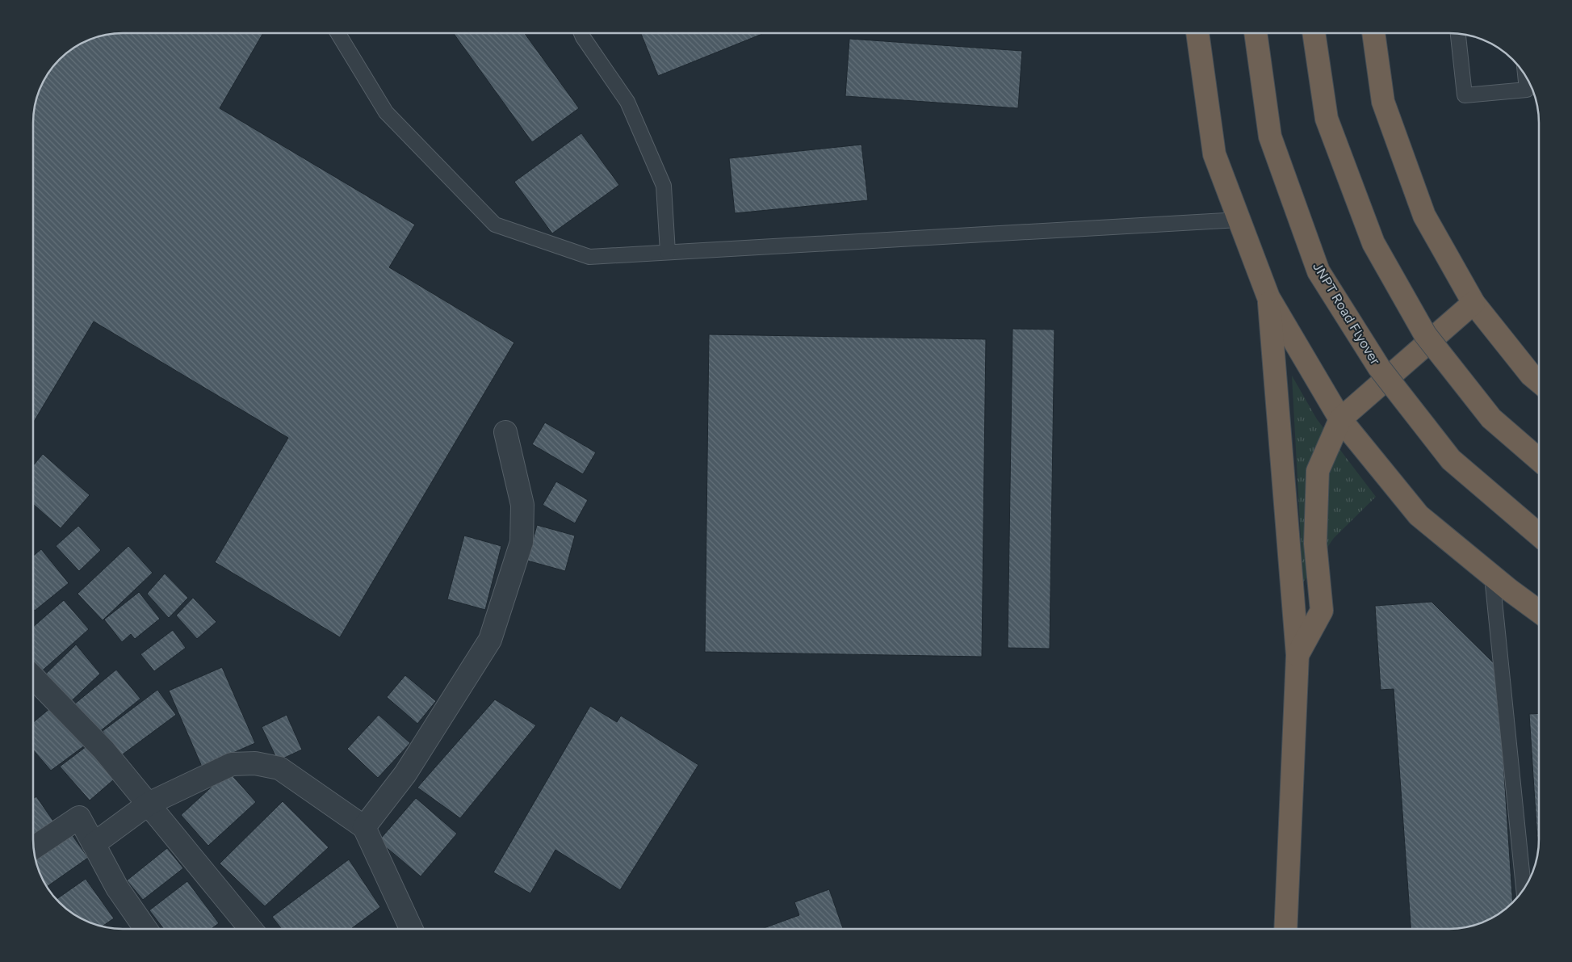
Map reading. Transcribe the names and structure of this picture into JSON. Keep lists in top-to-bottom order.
{
  "streets": {
    "highway": ["JNPT Road Flyover"]
  }
}
